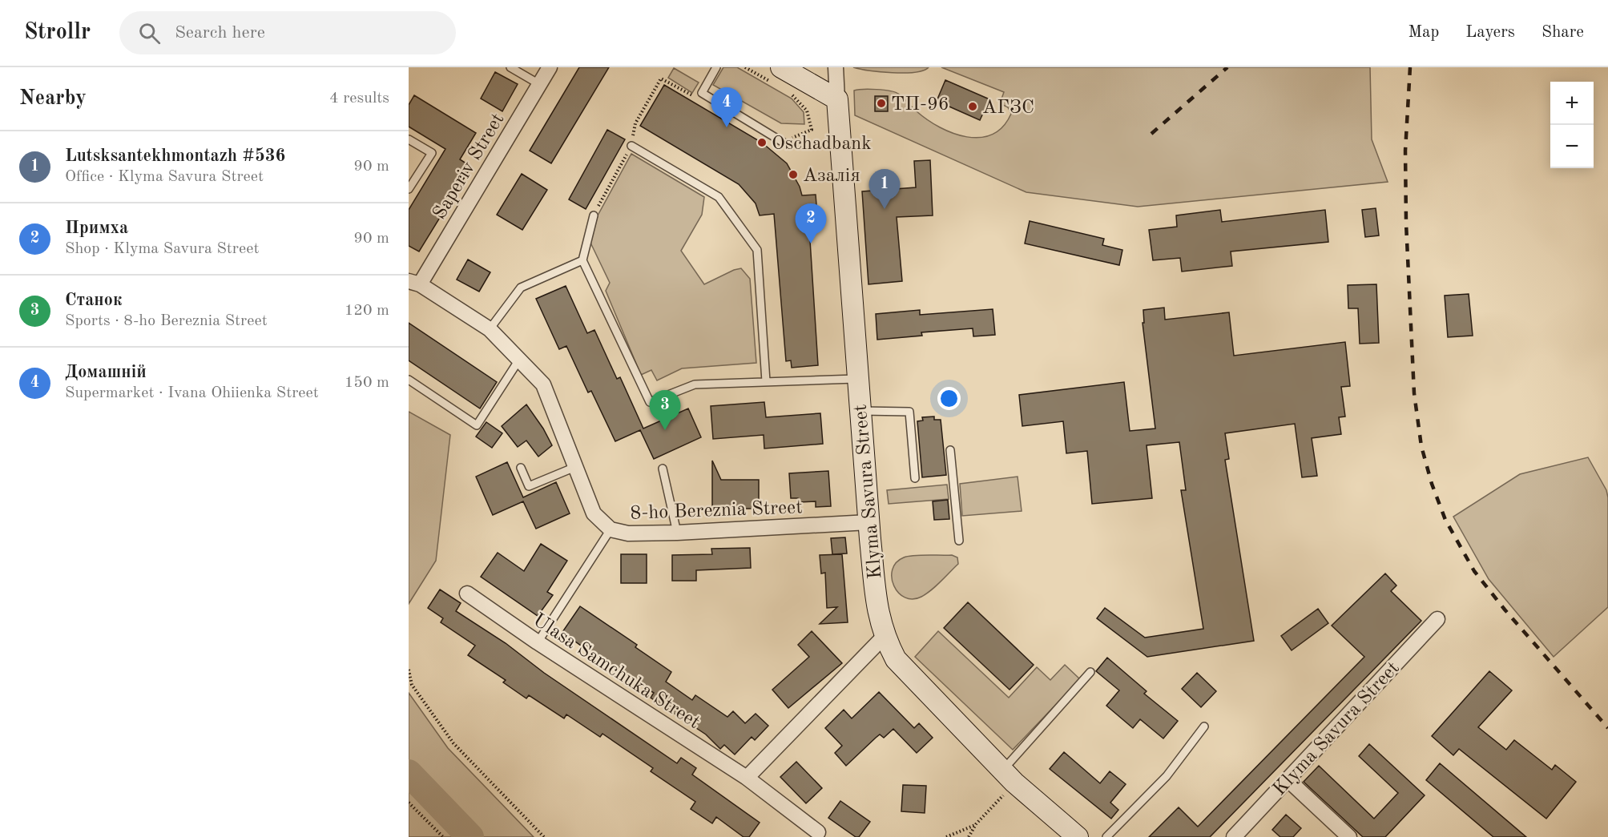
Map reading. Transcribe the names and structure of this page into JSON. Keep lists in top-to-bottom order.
{
  "streets": {
    "street": [
      "Saperiv Street",
      "Klyma Savura Street",
      "8-ho Bereznia Street",
      "Ulasa Samchuka Street"
    ]
  },
  "crossings": [
    ["Saperiv Street", "8-ho Bereznia Street"],
    ["Klyma Savura Street", "8-ho Bereznia Street"]
  ],
  "places": [
    "ТП-96",
    "АГЗС",
    "Oschadbank",
    "Азалія"
  ],
  "page": {
    "header": "Strollr",
    "search": "Search here",
    "nav": ["Map", "Layers", "Share"],
    "heading": ["Nearby", "4 results"],
    "map_buttons": ["+", "−"],
    "pins": [
      "4",
      "1",
      "2",
      "3"
    ],
    "list": [
      {
        "mark": "1",
        "name": "Lutsksantekhmontazh #536",
        "note": "Office · Klyma Savura Street",
        "value": "90 m"
      },
      {
        "mark": "2",
        "name": "Примха",
        "note": "Shop · Klyma Savura Street",
        "value": "90 m"
      },
      {
        "mark": "3",
        "name": "Станок",
        "note": "Sports · 8-ho Bereznia Street",
        "value": "120 m"
      },
      {
        "mark": "4",
        "name": "Домашній",
        "note": "Supermarket · Ivana Ohiienka Street",
        "value": "150 m"
      }
    ]
  }
}
